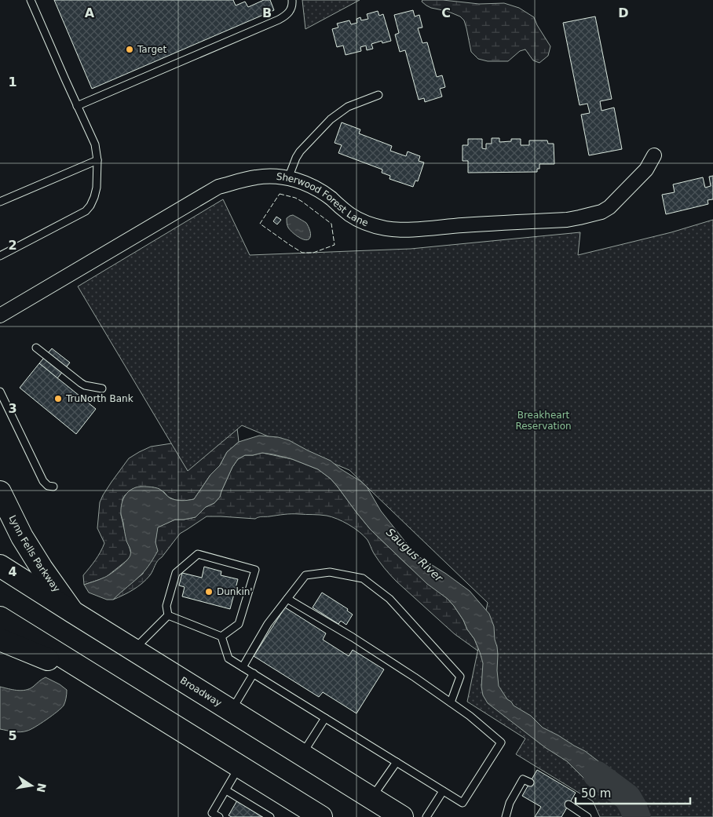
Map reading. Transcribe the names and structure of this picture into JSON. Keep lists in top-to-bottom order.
{
  "streets": {
    "main road": ["Lynn Fells Parkway", "Broadway"],
    "street": ["Sherwood Forest Lane"]
  },
  "crossings": [
    ["Lynn Fells Parkway", "Broadway"]
  ],
  "water": ["Saugus River"],
  "parks": ["Breakheart Reservation"],
  "places": ["Target", "TruNorth Bank", "Dunkin'"],
  "scale_bar": "50 m",
  "north": "right",
  "grid": {
    "columns": [
      "A",
      "B",
      "C",
      "D"
    ],
    "rows": [
      "1",
      "2",
      "3",
      "4",
      "5"
    ]
  }
}
